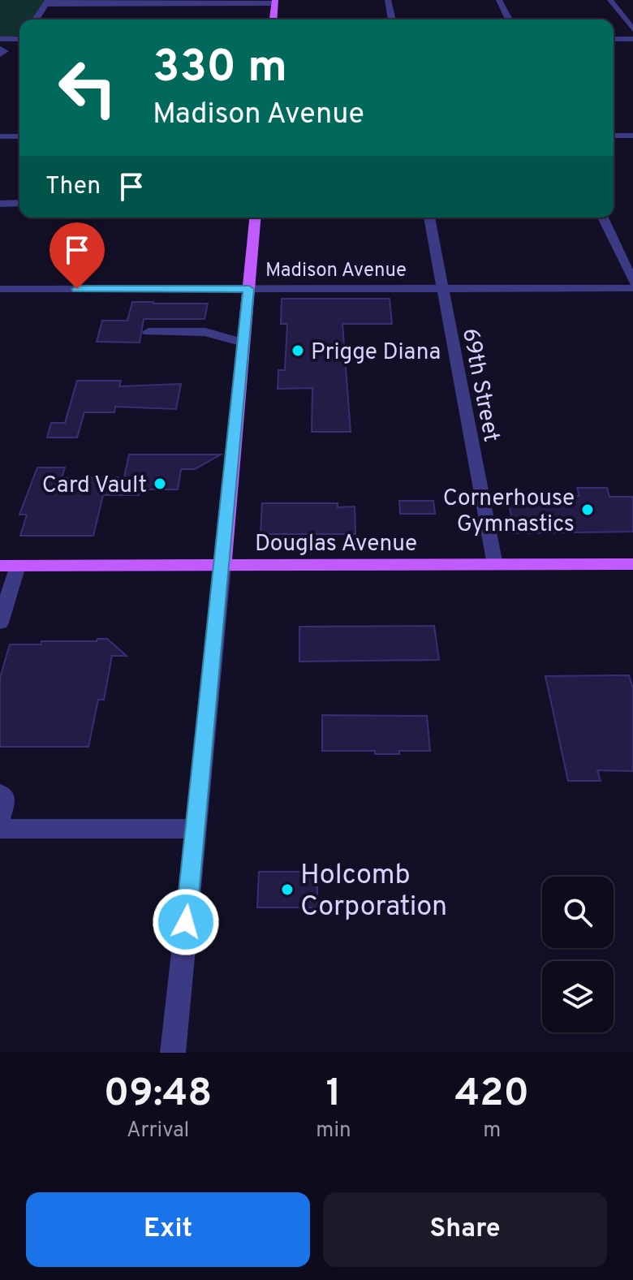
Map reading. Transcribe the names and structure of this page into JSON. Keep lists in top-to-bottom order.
{
  "streets": {
    "main road": ["Douglas Avenue"],
    "street": ["Madison Avenue", "69th Street"]
  },
  "crossings": [
    ["Madison Avenue", "69th Street"],
    ["69th Street", "Douglas Avenue"]
  ],
  "places": [
    "Prigge Diana",
    "Card Vault",
    "Cornerhouse Gymnastics",
    "Holcomb Corporation"
  ],
  "page": {
    "turn": ["330 m", "Madison Avenue"],
    "then": "Then",
    "eta": [
      "09:48",
      "Arrival",
      "1",
      "min",
      "420",
      "m"
    ],
    "buttons": ["Exit", "Share"]
  }
}
